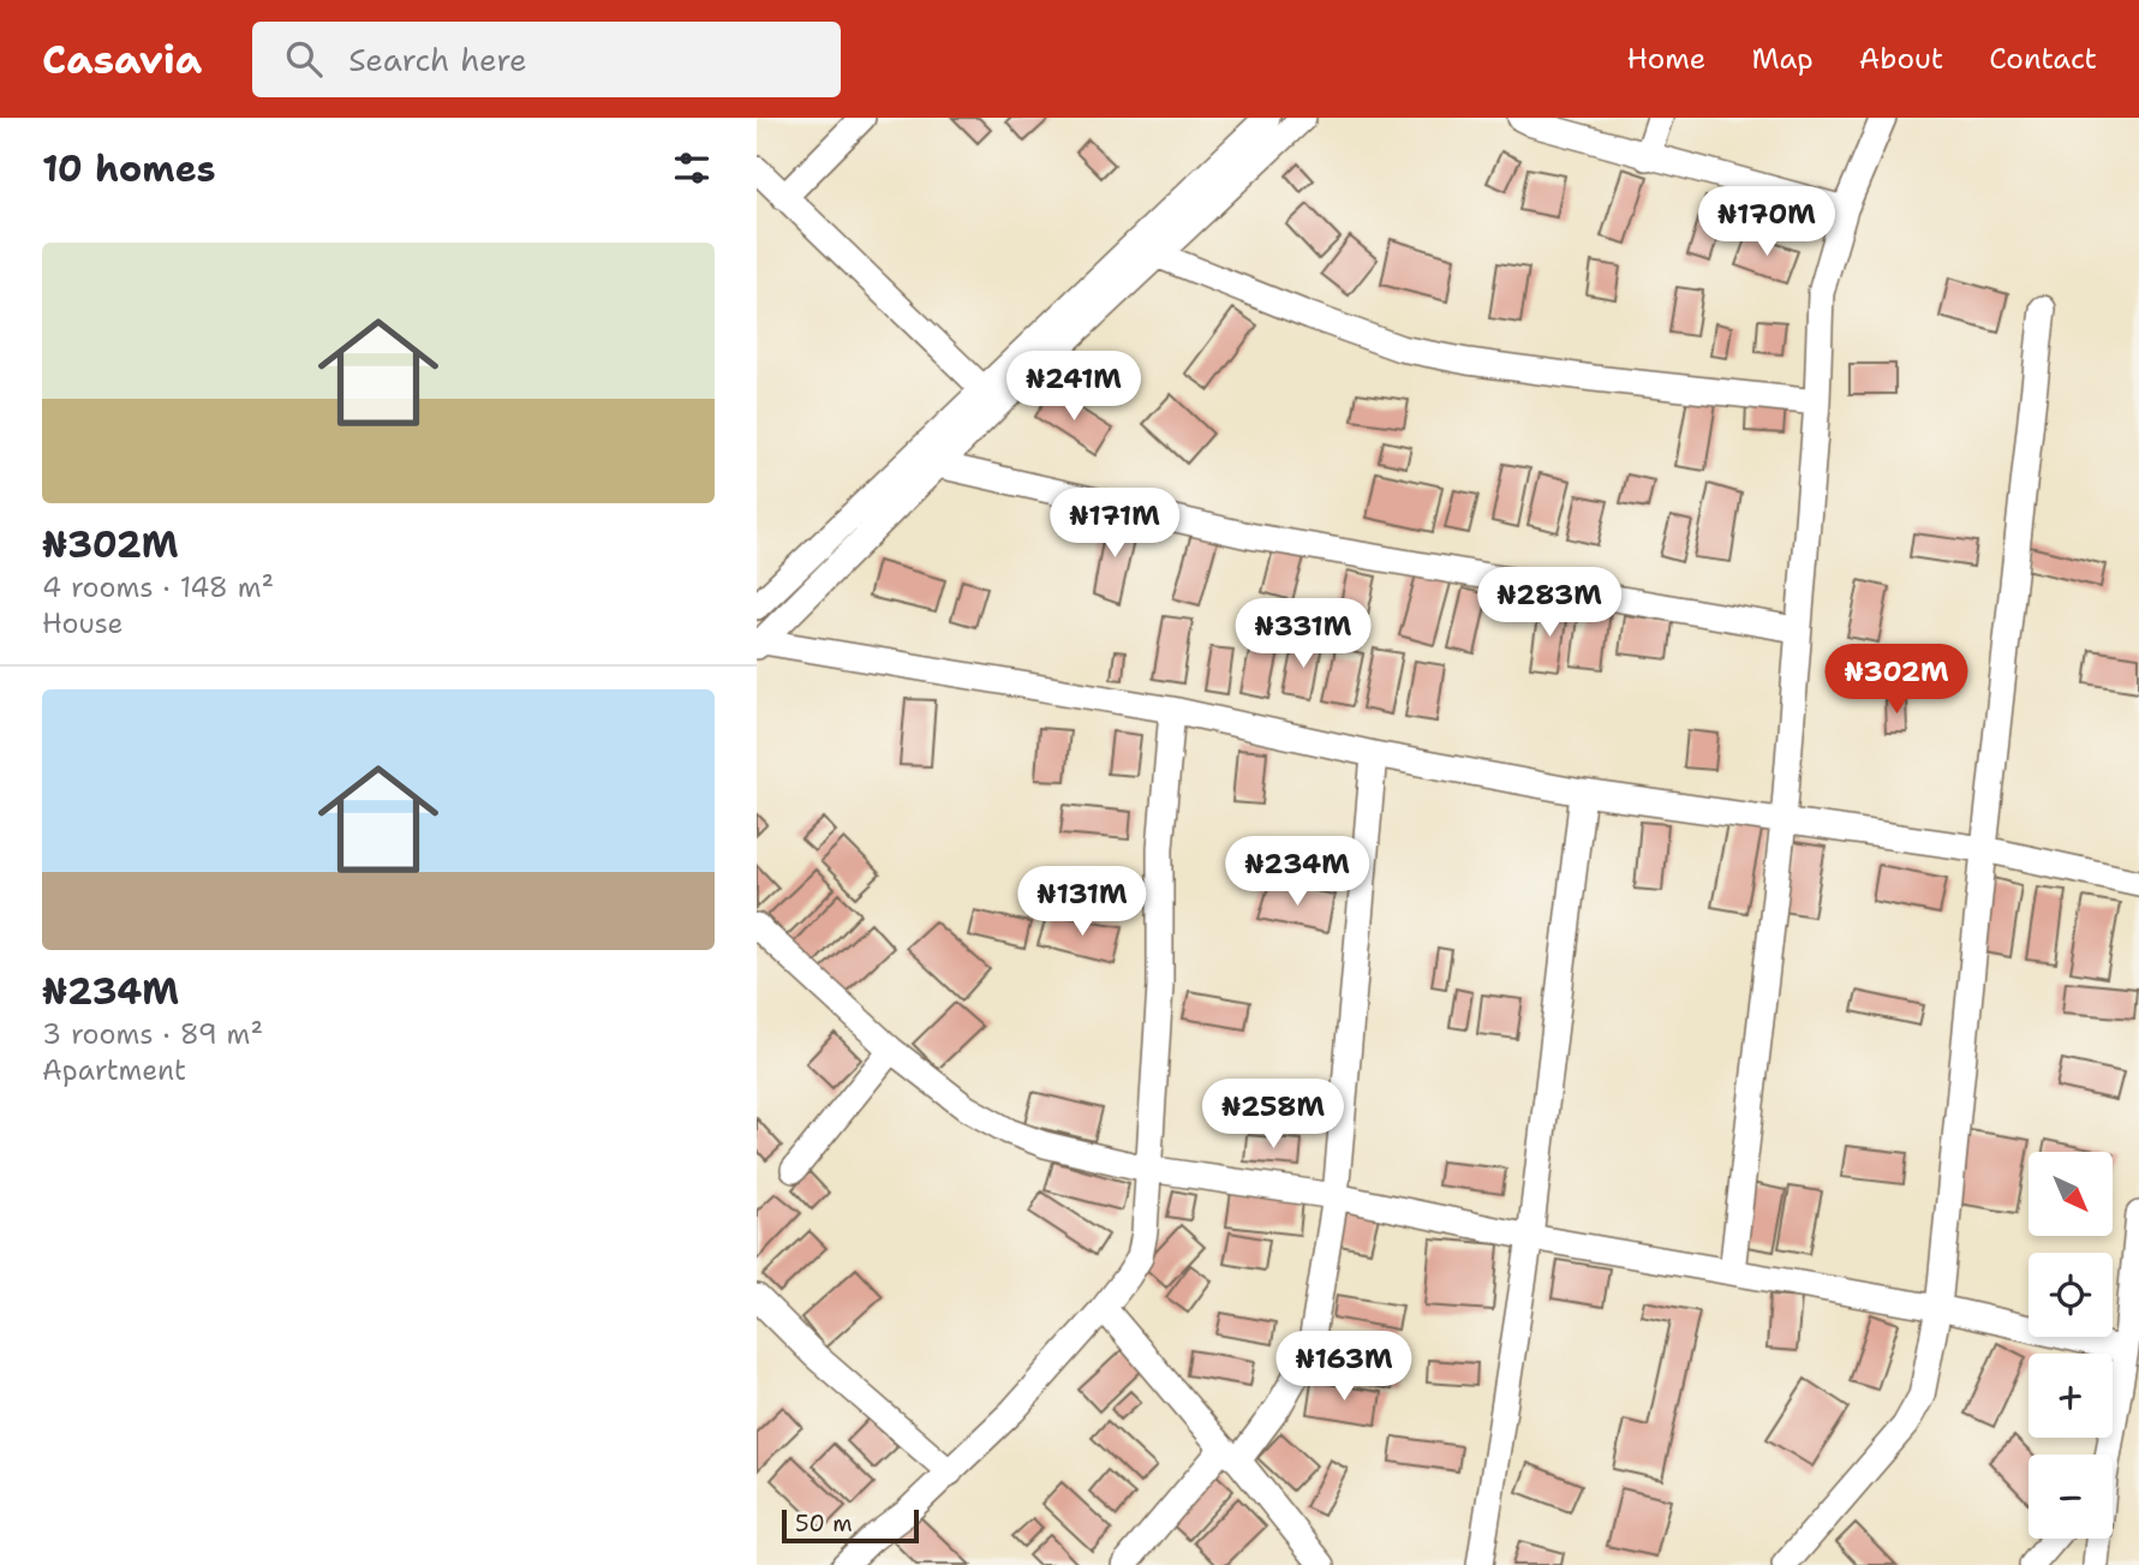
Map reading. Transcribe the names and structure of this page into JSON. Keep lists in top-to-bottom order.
{
  "scale_bar": "50 m",
  "north": "bottom right",
  "page": {
    "header": "Casavia",
    "search": "Search here",
    "nav": [
      "Home",
      "Map",
      "About",
      "Contact"
    ],
    "heading": "10 homes",
    "price": [
      "₦170M",
      "₦241M",
      "₦171M",
      "₦283M",
      "₦331M",
      "₦302M",
      "₦234M",
      "₦131M",
      "₦258M",
      "₦163M"
    ],
    "list": [
      {
        "name": "₦302M",
        "note": "4 rooms · 148 m² · House"
      },
      {
        "name": "₦234M",
        "note": "3 rooms · 89 m² · Apartment"
      }
    ],
    "map_buttons": ["+", "−"],
    "scale": "50 m"
  }
}
